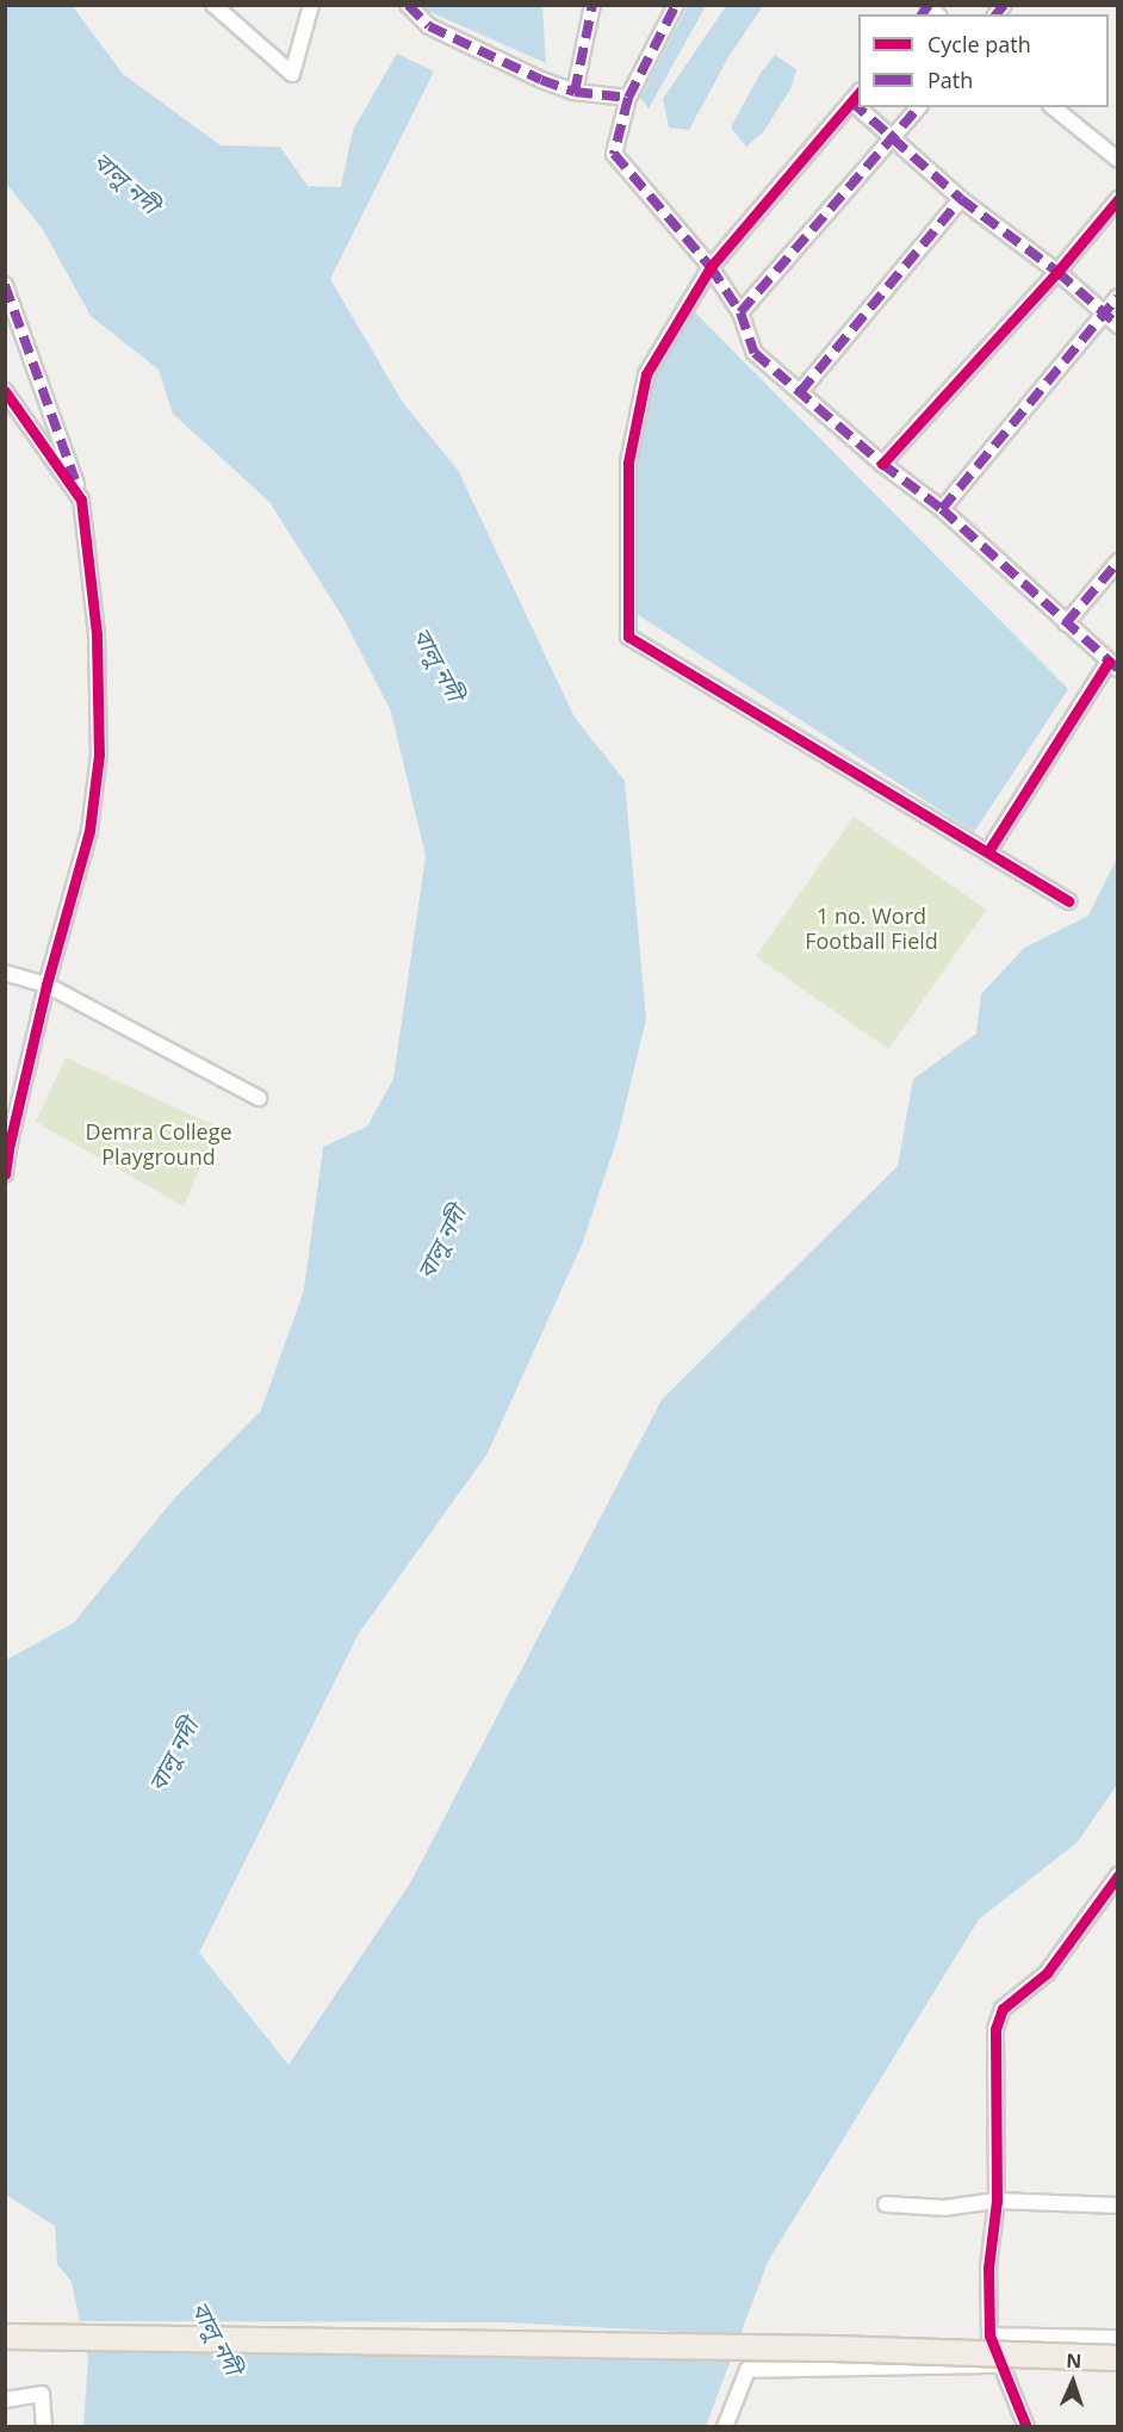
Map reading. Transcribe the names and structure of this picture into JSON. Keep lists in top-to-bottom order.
{
  "water": ["বালু নদী"],
  "parks": ["1 no. Word Football Field", "Demra College Playground"],
  "legend": ["Cycle path", "Path"],
  "north": "top"
}
